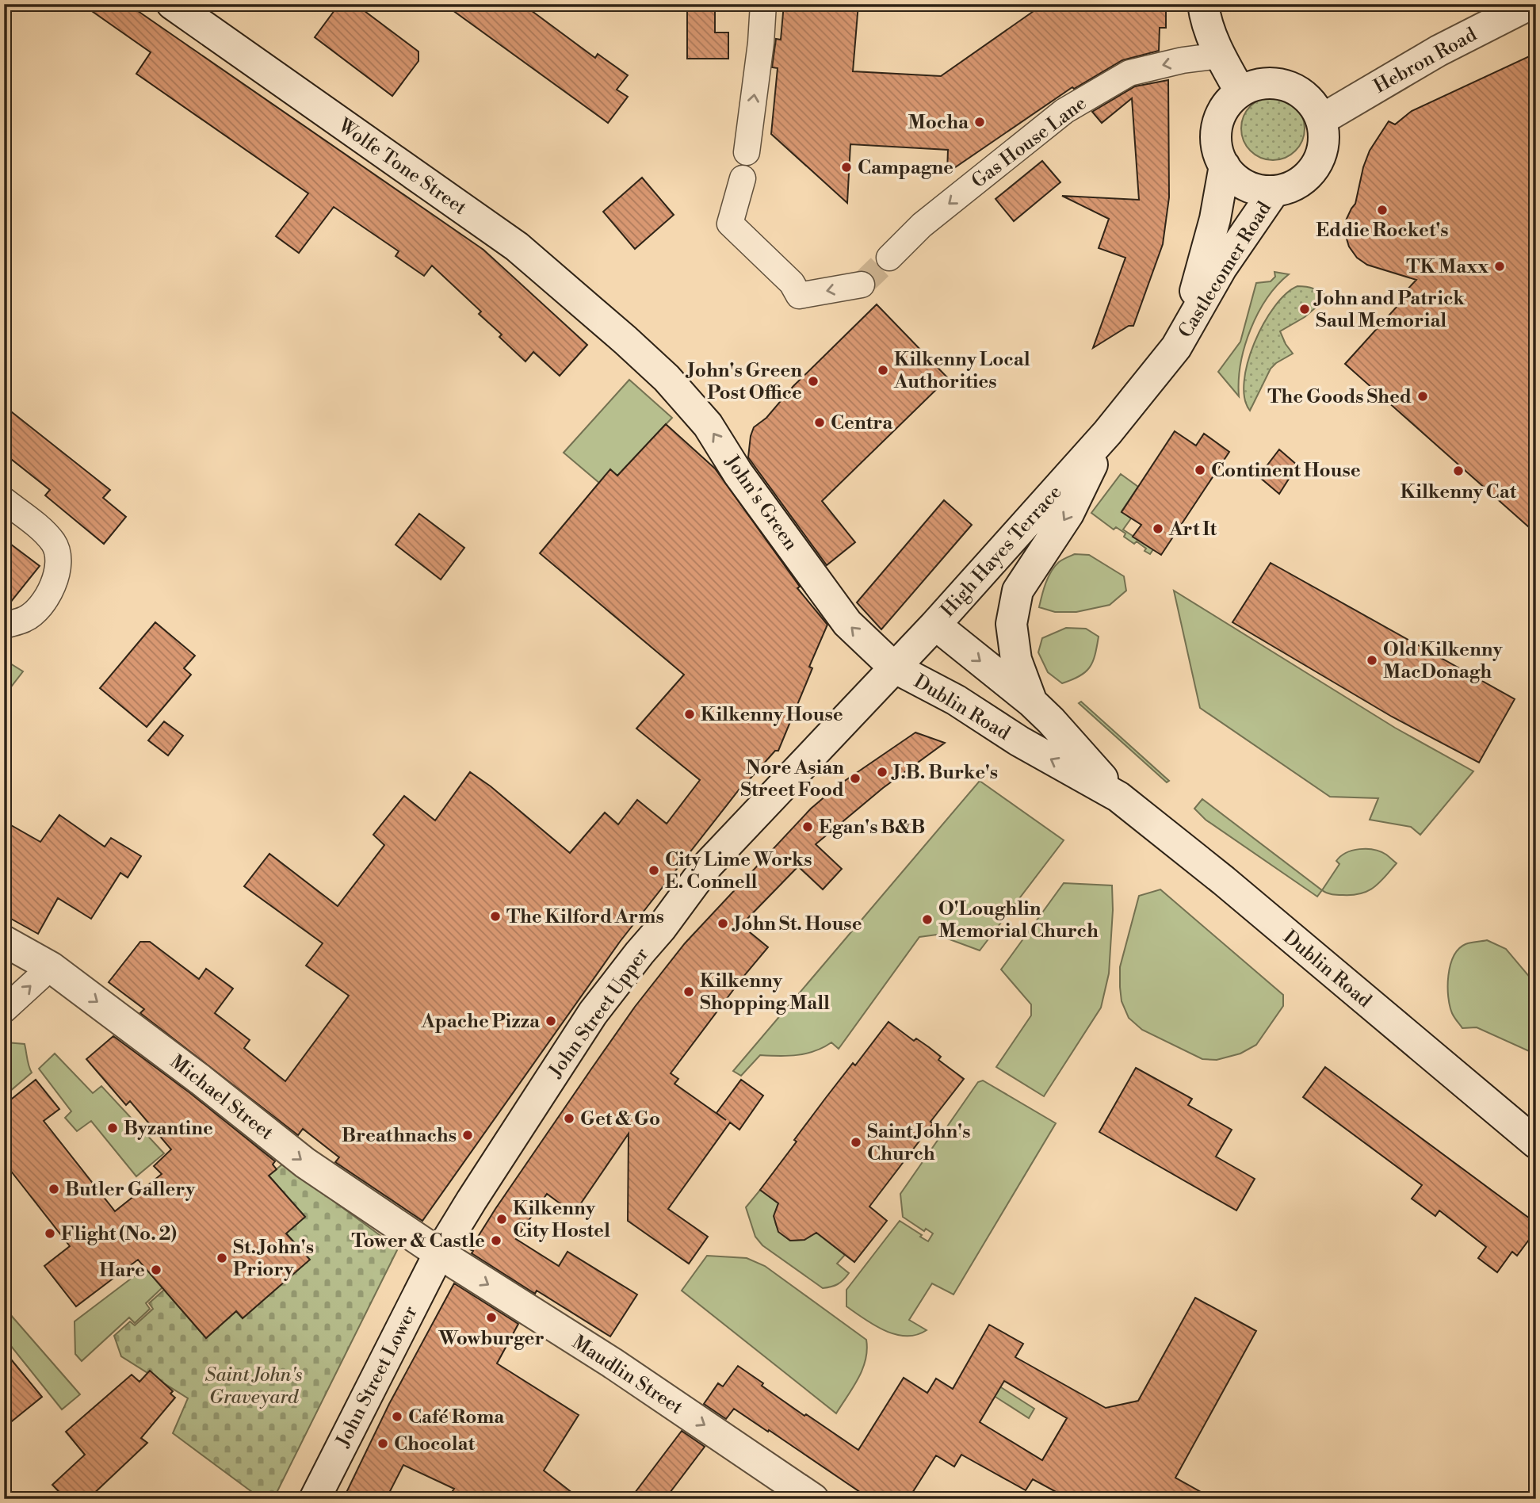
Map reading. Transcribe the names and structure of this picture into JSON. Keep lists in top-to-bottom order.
{
  "streets": {
    "main road": [
      "Hebron Road",
      "Wolfe Tone Street",
      "Castlecomer Road",
      "John's Green",
      "High Hayes Terrace",
      "Dublin Road",
      "John Street Upper",
      "Michael Street",
      "Maudlin Street",
      "John Street Lower"
    ],
    "street": ["Gas House Lane"]
  },
  "crossings": [
    ["Hebron Road", "Castlecomer Road"],
    ["Wolfe Tone Street", "John's Green"],
    ["Castlecomer Road", "High Hayes Terrace"],
    ["John's Green", "High Hayes Terrace"],
    ["John's Green", "Dublin Road"],
    ["John's Green", "John Street Upper"],
    ["High Hayes Terrace", "Dublin Road"],
    ["High Hayes Terrace", "John Street Upper"],
    ["Dublin Road", "John Street Upper"],
    ["John Street Upper", "Michael Street"],
    ["John Street Upper", "Maudlin Street"],
    ["John Street Upper", "John Street Lower"],
    ["Michael Street", "Maudlin Street"],
    ["Michael Street", "John Street Lower"],
    ["Maudlin Street", "John Street Lower"]
  ],
  "one_way": [
    "Gas House Lane",
    "John's Green",
    "Michael Street",
    "Maudlin Street"
  ],
  "parks": ["Saint John's Graveyard"],
  "places": [
    "Mocha",
    "Campagne",
    "Eddie Rocket's",
    "TK Maxx",
    "John and Patrick Saul Memorial",
    "Kilkenny Local Authorities",
    "John's Green Post Office",
    "The Goods Shed",
    "Centra",
    "Continent House",
    "Kilkenny Cat",
    "Art It",
    "Old Kilkenny MacDonagh",
    "Kilkenny House",
    "J.B. Burke's",
    "Nore Asian Street Food",
    "Egan's B&B",
    "City Lime Works E. Connell",
    "The Kilford Arms",
    "O'Loughlin Memorial Church",
    "John St. House",
    "Kilkenny Shopping Mall",
    "Apache Pizza",
    "Get & Go",
    "Byzantine",
    "Breathnachs",
    "Saint John's Church",
    "Butler Gallery",
    "Kilkenny City Hostel",
    "Flight (No. 2)",
    "Tower & Castle",
    "St. John's Priory",
    "Hare",
    "Wowburger",
    "Café Roma",
    "Chocolat"
  ]
}
